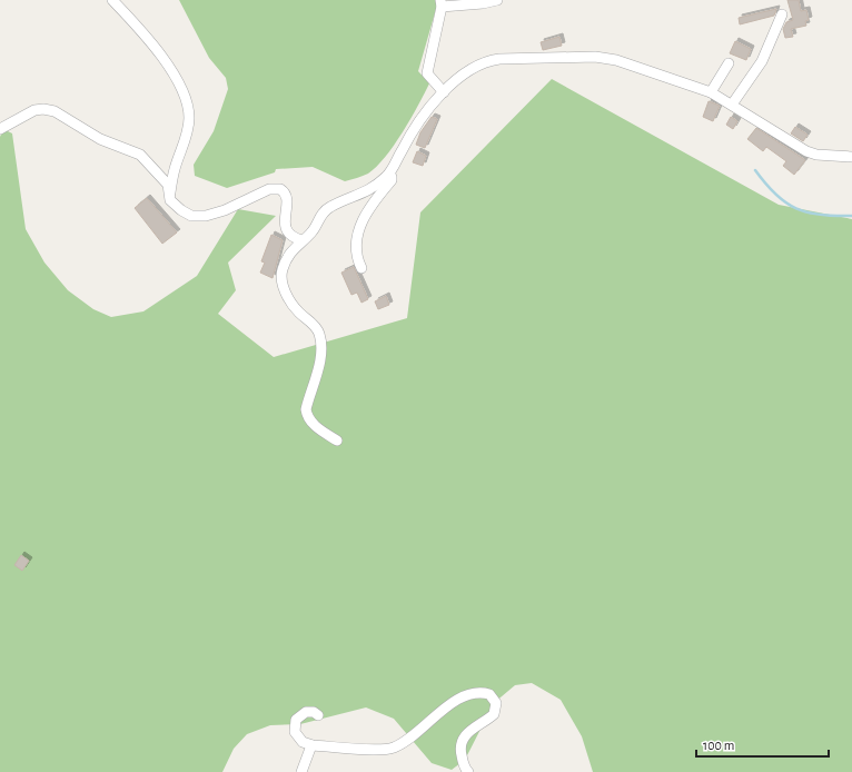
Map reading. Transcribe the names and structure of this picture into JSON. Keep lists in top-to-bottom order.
{
  "scale_bar": "100 m"
}
